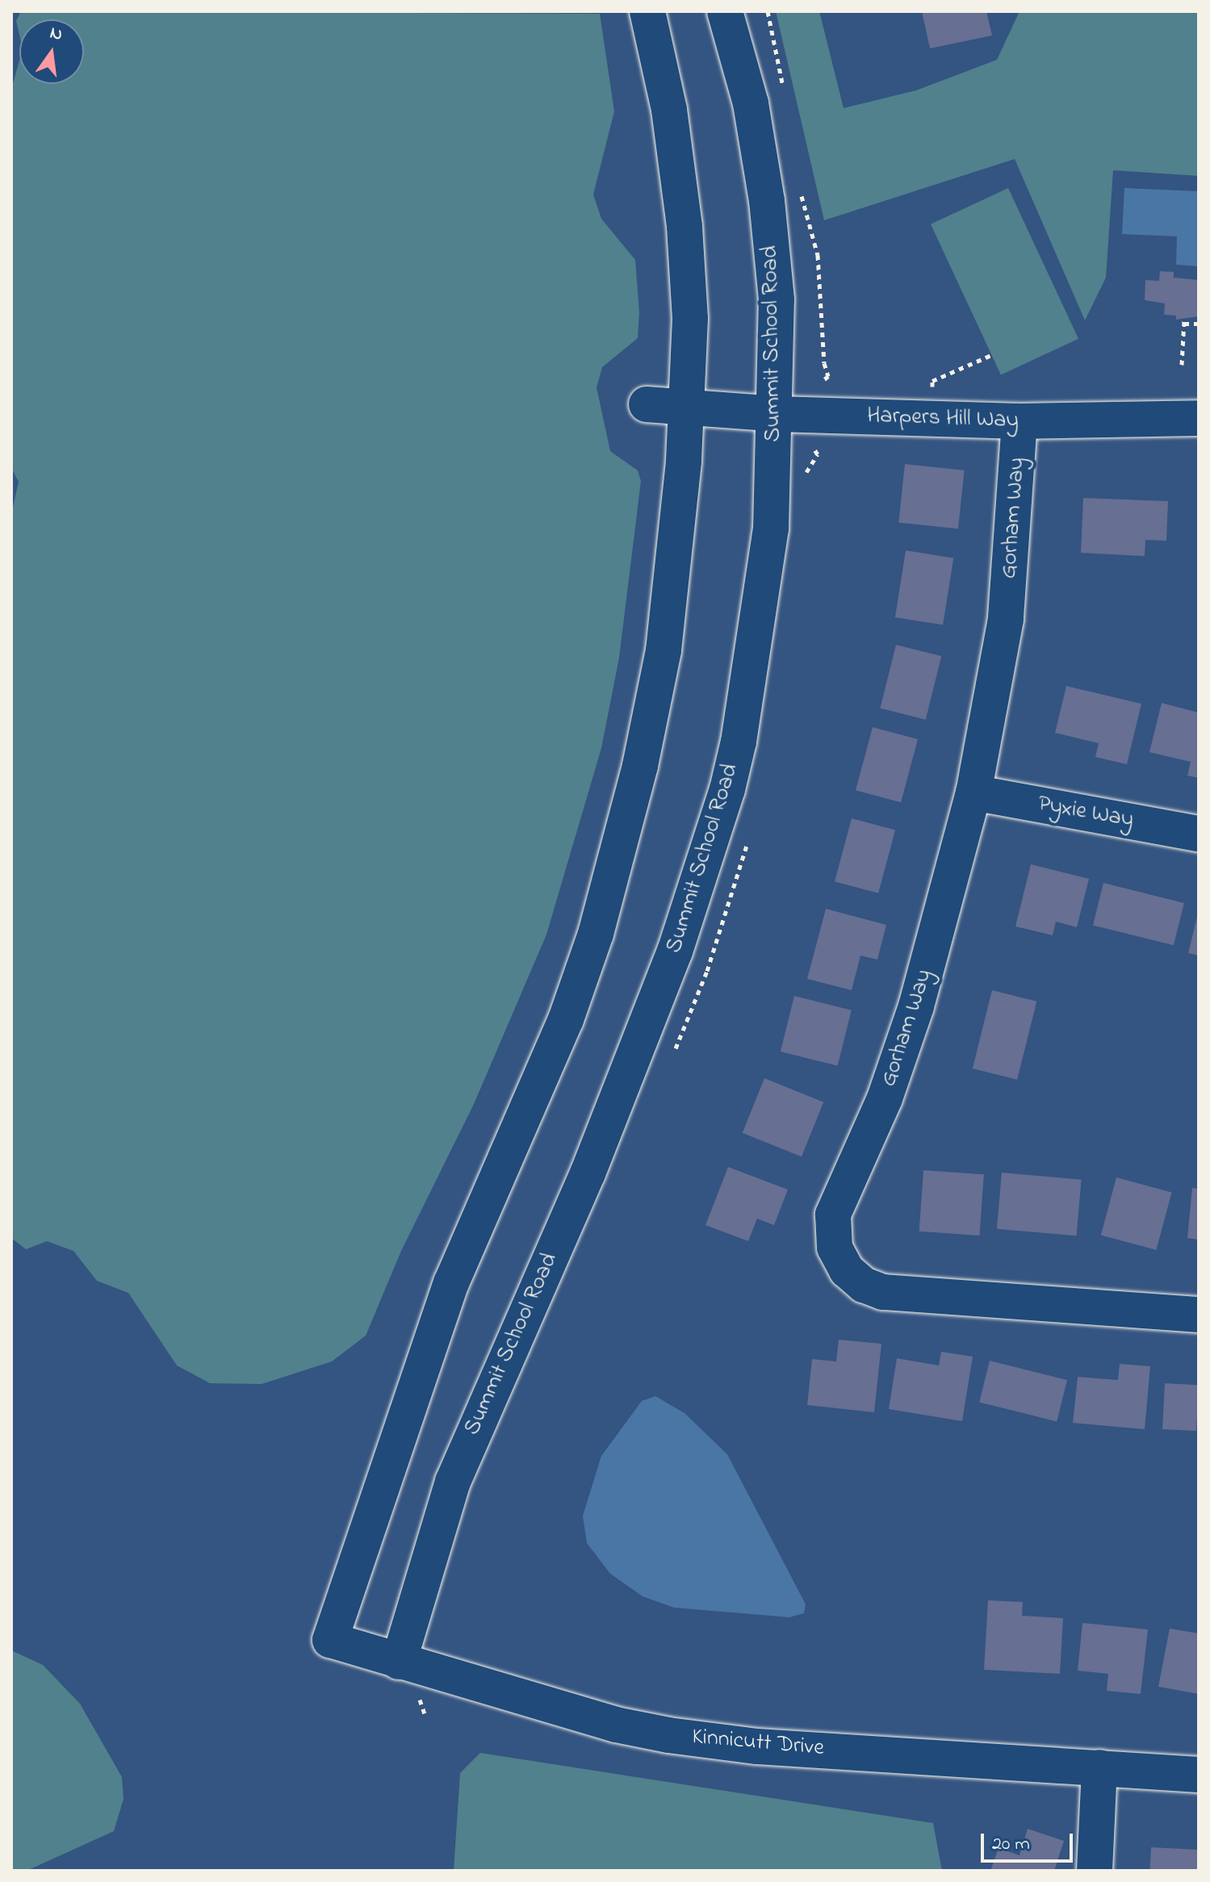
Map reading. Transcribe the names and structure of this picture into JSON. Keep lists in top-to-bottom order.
{
  "streets": {
    "street": [
      "Summit School Road",
      "Harpers Hill Way",
      "Gorham Way",
      "Pyxie Way",
      "Kinnicutt Drive"
    ]
  },
  "crossings": [
    ["Summit School Road", "Harpers Hill Way"],
    ["Summit School Road", "Kinnicutt Drive"],
    ["Harpers Hill Way", "Gorham Way"],
    ["Harpers Hill Way", "Kinnicutt Drive"],
    ["Gorham Way", "Pyxie Way"]
  ],
  "scale_bar": "20 m",
  "north": "top"
}
